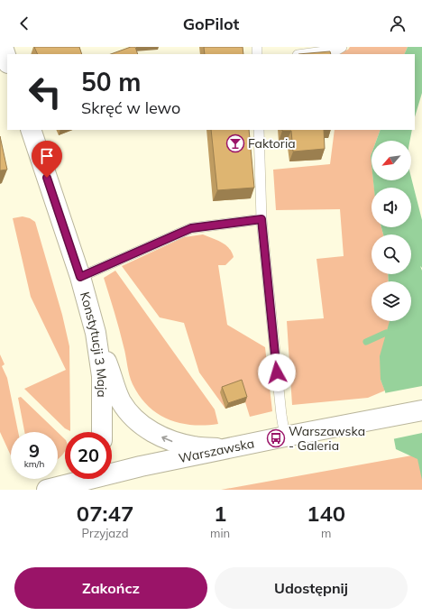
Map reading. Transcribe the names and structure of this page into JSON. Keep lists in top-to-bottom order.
{
  "streets": {
    "street": ["Konstytucji 3 Maja", "Warszawska"]
  },
  "places": {
    "bar": ["Faktoria"],
    "bus stop": ["Warszawska - Galeria"]
  },
  "north": "bottom left",
  "page": {
    "header": "GoPilot",
    "turn": ["50 m", "Skręć w lewo"],
    "speed": "9 km/h",
    "limit": "20",
    "eta": [
      "07:47",
      "Przyjazd",
      "1",
      "min",
      "140",
      "m"
    ],
    "buttons": ["Zakończ", "Udostępnij"]
  }
}
